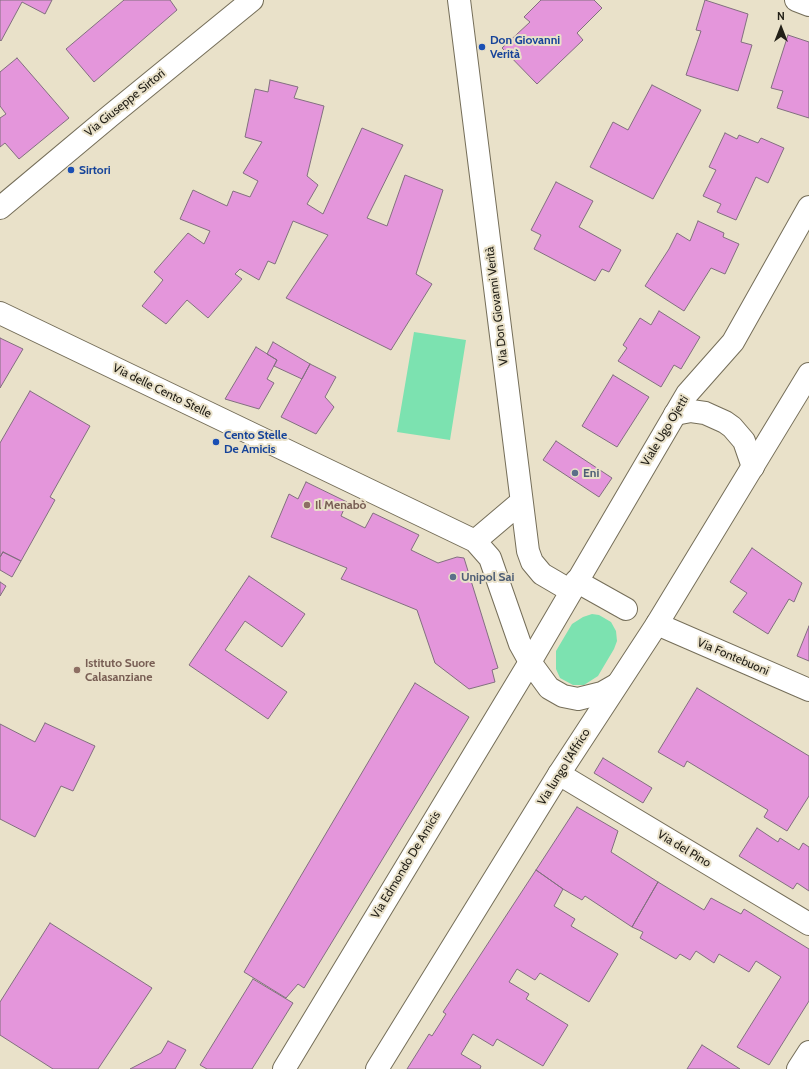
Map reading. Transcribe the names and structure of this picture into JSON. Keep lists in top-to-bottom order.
{
  "streets": {
    "street": [
      "Via Giuseppe Sirtori",
      "Via Don Giovanni Verità",
      "Via delle Cento Stelle",
      "Viale Ugo Ojetti",
      "Via Fontebuoni",
      "Via lungo l'Affrico",
      "Via del Pino",
      "Via Edmondo De Amicis"
    ]
  },
  "crossings": [
    ["Via Don Giovanni Verità", "Viale Ugo Ojetti"],
    ["Via delle Cento Stelle", "Viale Ugo Ojetti"],
    ["Via delle Cento Stelle", "Via Edmondo De Amicis"],
    ["Viale Ugo Ojetti", "Via Edmondo De Amicis"],
    ["Via Fontebuoni", "Via lungo l'Affrico"],
    ["Via lungo l'Affrico", "Via del Pino"]
  ],
  "places": [
    "Don Giovanni Verità",
    "Sirtori",
    "Cento Stelle De Amicis",
    "Eni",
    "Il Menabò",
    "Unipol Sai",
    "Istituto Suore Calasanziane"
  ],
  "north": "top"
}
